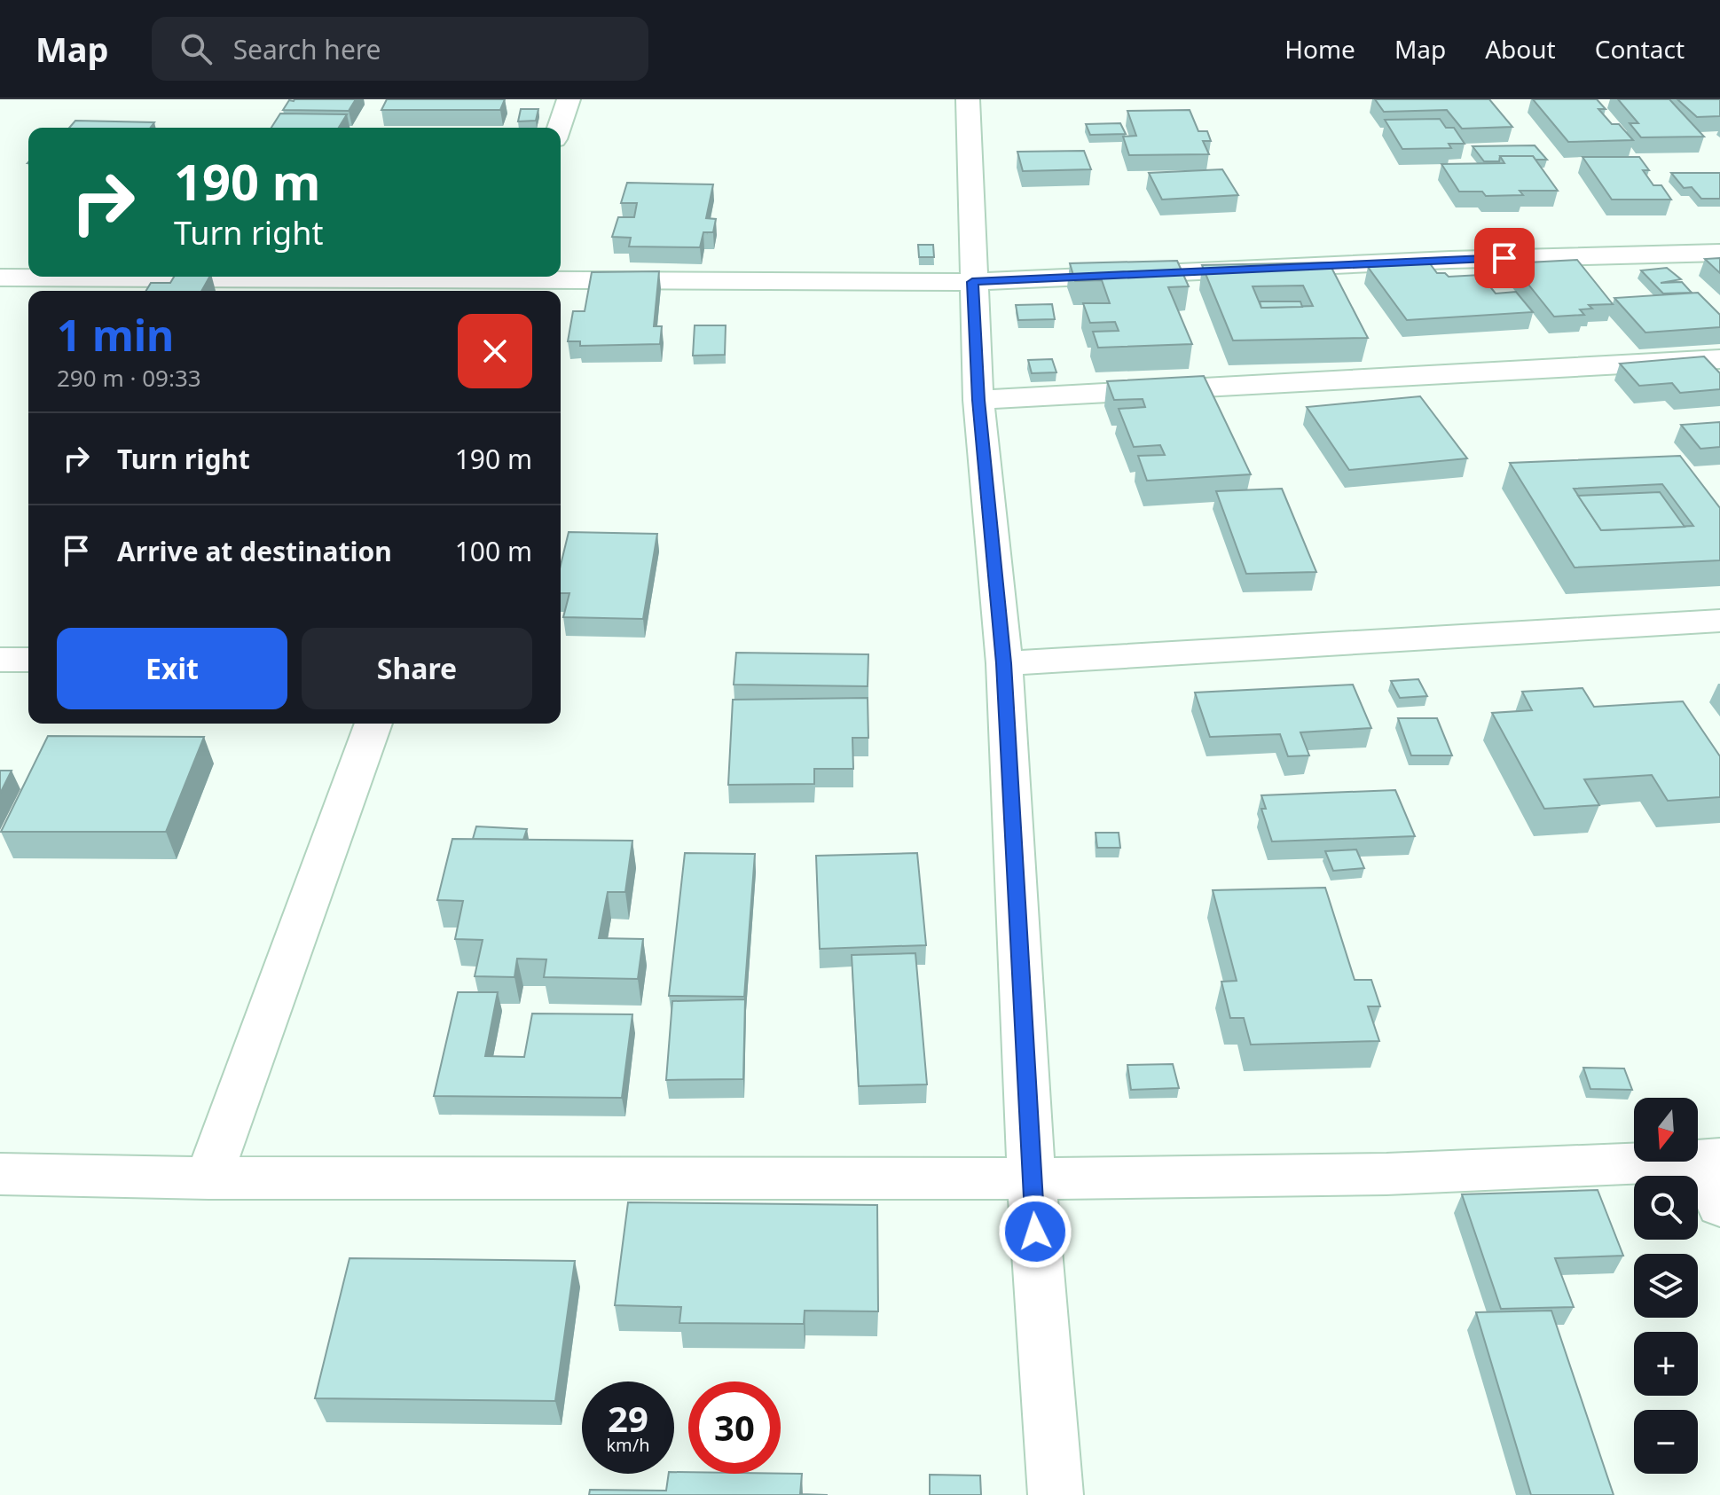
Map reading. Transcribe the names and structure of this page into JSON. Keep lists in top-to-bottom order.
{
  "north": "bottom",
  "page": {
    "header": "Map",
    "search": "Search here",
    "nav": [
      "Home",
      "Map",
      "About",
      "Contact"
    ],
    "turn": ["190 m", "Turn right"],
    "heading": ["1 min", "290 m · 09:33"],
    "list": [
      {
        "name": "Turn right",
        "value": "190 m"
      },
      {
        "name": "Arrive at destination",
        "value": "100 m"
      }
    ],
    "buttons": ["Exit", "Share"],
    "map_buttons": ["+", "−"],
    "speed": "29 km/h",
    "limit": "30"
  }
}
